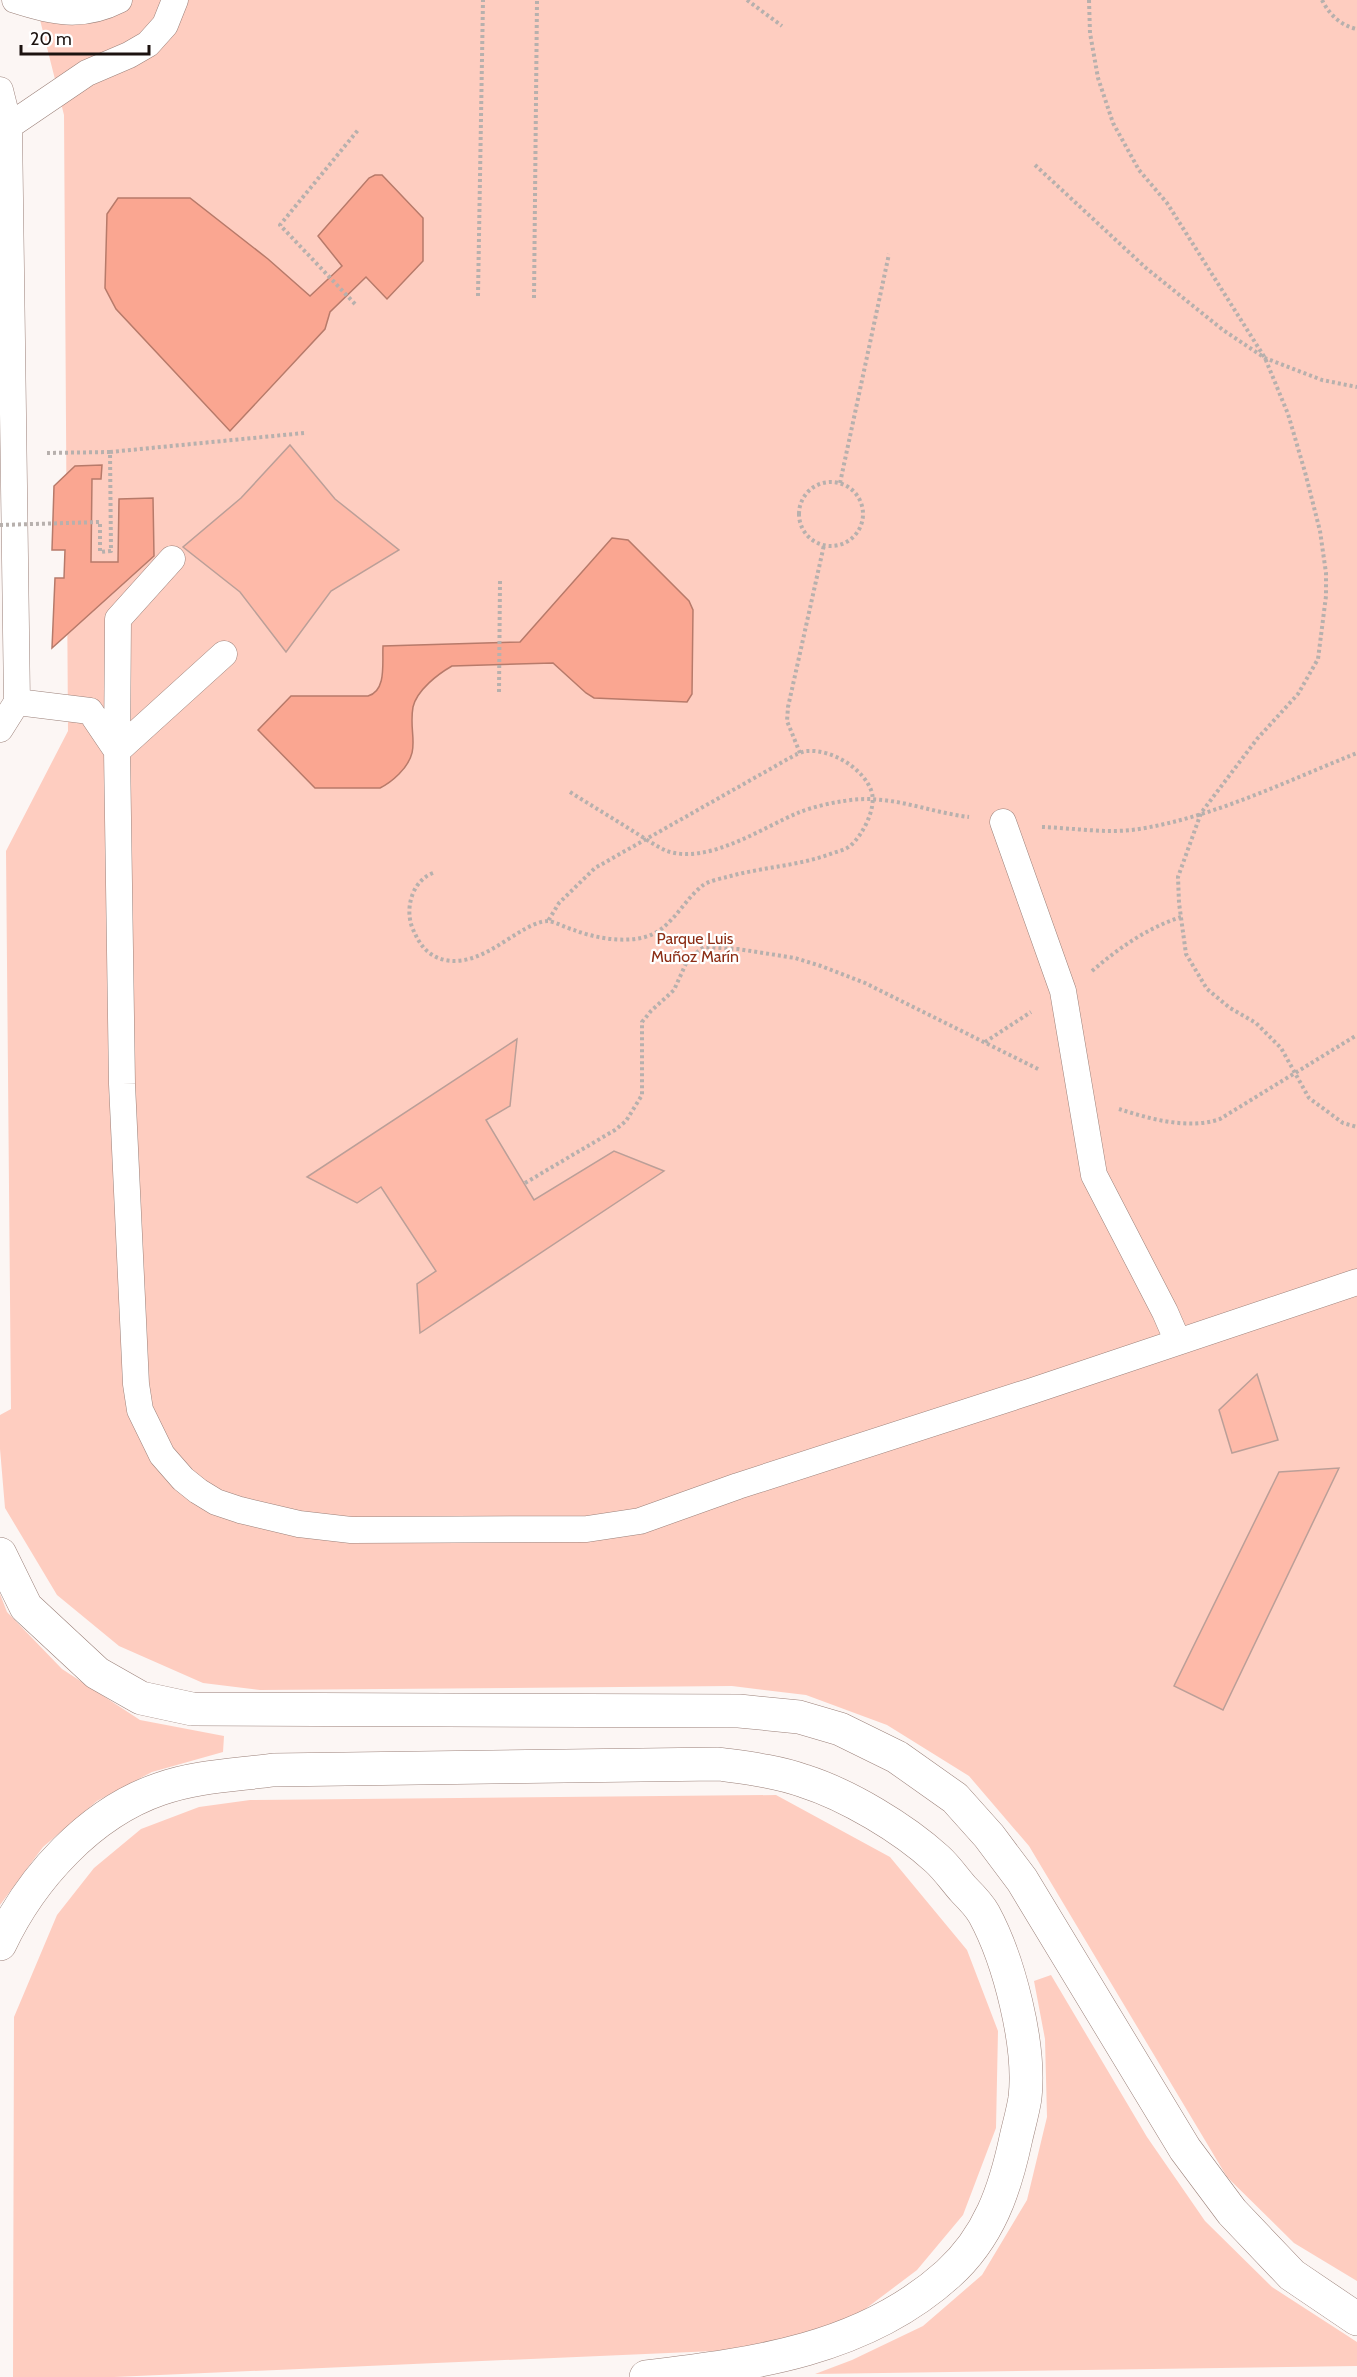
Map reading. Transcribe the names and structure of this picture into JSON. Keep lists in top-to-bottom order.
{
  "parks": ["Parque Luis Muñoz Marín"],
  "scale_bar": "20 m"
}
